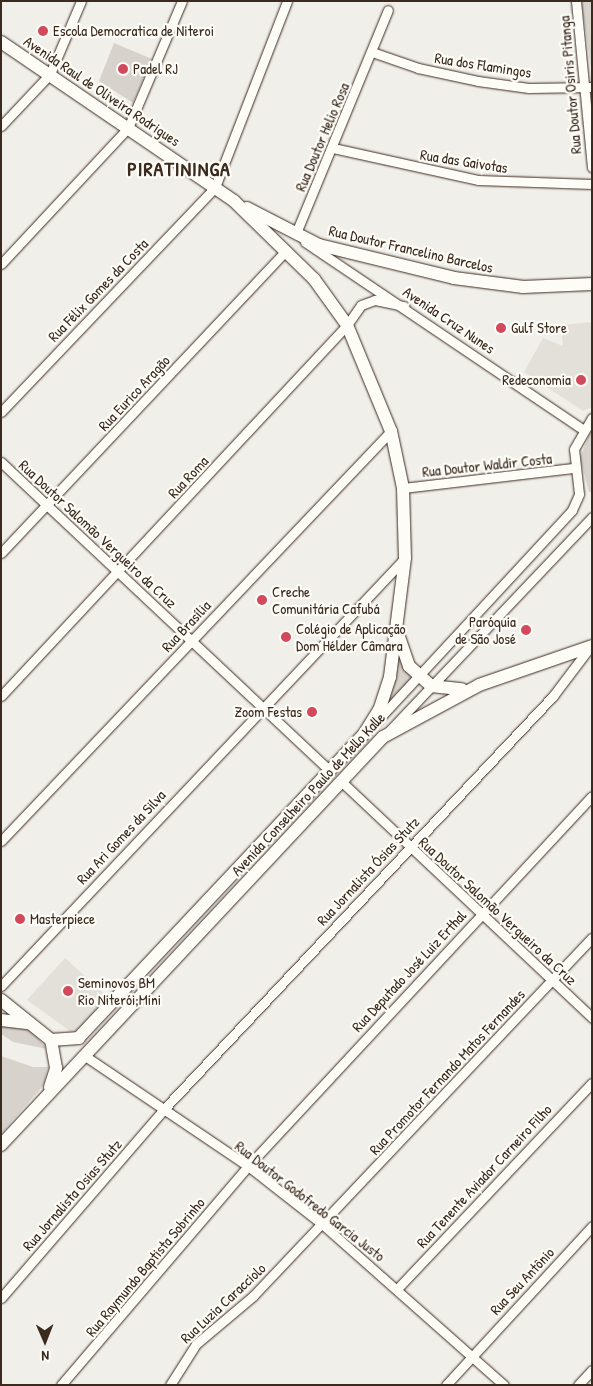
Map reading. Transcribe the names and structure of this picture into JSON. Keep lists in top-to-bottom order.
{
  "streets": {
    "main road": ["Avenida Raul de Oliveira Rodrigues", "Rua Doutor Francelino Barcelos", "Avenida Conselheiro Paulo de Mello Kalle"],
    "street": [
      "Rua dos Flamingos",
      "Rua Doutor Osiris Pitanga",
      "Rua Doutor Helio Rosa",
      "Rua das Gaivotas",
      "Rua Félix Gomes da Costa",
      "Avenida Cruz Nunes",
      "Rua Eurico Aragão",
      "Rua Doutor Waldir Costa",
      "Rua Roma",
      "Rua Doutor Salomão Vergueiro da Cruz",
      "Rua Brasília",
      "Rua Ari Gomes da Silva",
      "Rua Jornalista Ósias Stutz",
      "Rua Deputado José Luiz Erthal",
      "Rua Promotor Fernando Matos Fernandes",
      "Rua Tenente Aviador Carneiro Filho",
      "Rua Jornalista Osias Stutz",
      "Rua Doutor Godofredo Garcia Justo",
      "Rua Raymundo Baptista Sobrinho",
      "Rua Seu Antônio",
      "Rua Luzia Caracciolo"
    ]
  },
  "crossings": [
    ["Rua dos Flamingos", "Rua Doutor Osiris Pitanga"],
    ["Rua dos Flamingos", "Rua Doutor Helio Rosa"],
    ["Avenida Raul de Oliveira Rodrigues", "Rua Doutor Francelino Barcelos"],
    ["Avenida Raul de Oliveira Rodrigues", "Rua Félix Gomes da Costa"],
    ["Rua Doutor Helio Rosa", "Rua das Gaivotas"],
    ["Rua Doutor Helio Rosa", "Rua Doutor Francelino Barcelos"],
    ["Rua Doutor Helio Rosa", "Avenida Cruz Nunes"],
    ["Rua Doutor Francelino Barcelos", "Avenida Cruz Nunes"],
    ["Avenida Cruz Nunes", "Rua Roma"],
    ["Rua Eurico Aragão", "Rua Doutor Salomão Vergueiro da Cruz"],
    ["Rua Doutor Waldir Costa", "Avenida Conselheiro Paulo de Mello Kalle"],
    ["Rua Roma", "Rua Doutor Salomão Vergueiro da Cruz"],
    ["Rua Doutor Salomão Vergueiro da Cruz", "Rua Brasília"],
    ["Rua Doutor Salomão Vergueiro da Cruz", "Avenida Conselheiro Paulo de Mello Kalle"],
    ["Rua Doutor Salomão Vergueiro da Cruz", "Rua Ari Gomes da Silva"],
    ["Rua Doutor Salomão Vergueiro da Cruz", "Rua Jornalista Ósias Stutz"],
    ["Rua Doutor Salomão Vergueiro da Cruz", "Rua Deputado José Luiz Erthal"],
    ["Rua Doutor Salomão Vergueiro da Cruz", "Rua Promotor Fernando Matos Fernandes"],
    ["Avenida Conselheiro Paulo de Mello Kalle", "Rua Doutor Godofredo Garcia Justo"],
    ["Rua Jornalista Ósias Stutz", "Rua Jornalista Osias Stutz"],
    ["Rua Jornalista Ósias Stutz", "Rua Doutor Godofredo Garcia Justo"],
    ["Rua Deputado José Luiz Erthal", "Rua Doutor Godofredo Garcia Justo"],
    ["Rua Deputado José Luiz Erthal", "Rua Raymundo Baptista Sobrinho"],
    ["Rua Promotor Fernando Matos Fernandes", "Rua Doutor Godofredo Garcia Justo"],
    ["Rua Promotor Fernando Matos Fernandes", "Rua Luzia Caracciolo"],
    ["Rua Tenente Aviador Carneiro Filho", "Rua Doutor Godofredo Garcia Justo"],
    ["Rua Jornalista Osias Stutz", "Rua Doutor Godofredo Garcia Justo"],
    ["Rua Doutor Godofredo Garcia Justo", "Rua Raymundo Baptista Sobrinho"],
    ["Rua Doutor Godofredo Garcia Justo", "Rua Seu Antônio"],
    ["Rua Doutor Godofredo Garcia Justo", "Rua Luzia Caracciolo"]
  ],
  "districts": ["PIRATININGA"],
  "places": [
    "Escola Democratica de Niteroi",
    "Padel RJ",
    "Gulf Store",
    "Redeconomia",
    "Creche Comunitária Cafubá",
    "Paróquia de São José",
    "Colégio de Aplicação Dom Hélder Câmara",
    "Zoom Festas",
    "Masterpiece",
    "Seminovos BM Rio Niterói;Mini"
  ],
  "north": "bottom"
}
